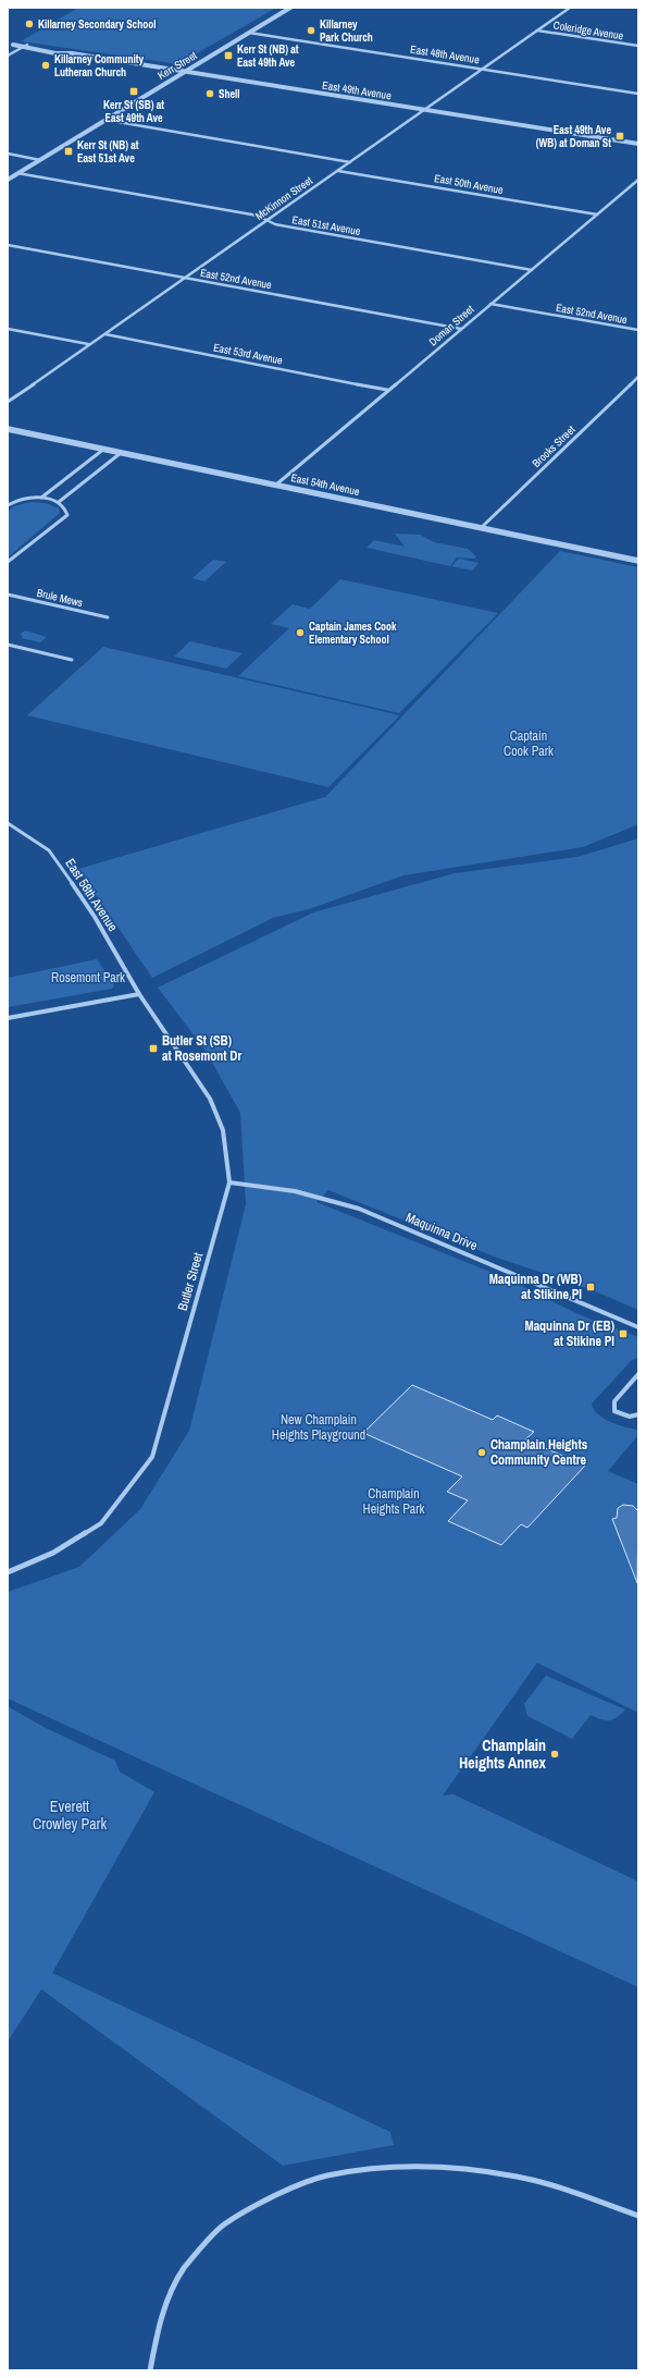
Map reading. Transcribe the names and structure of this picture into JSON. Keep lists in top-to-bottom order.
{
  "streets": {
    "street": [
      "Coleridge Avenue",
      "East 48th Avenue",
      "Kerr Street",
      "East 49th Avenue",
      "East 50th Avenue",
      "McKinnon Street",
      "East 51st Avenue",
      "East 52nd Avenue",
      "Doman Street",
      "East 53rd Avenue",
      "Brooks Street",
      "East 54th Avenue",
      "Brule Mews",
      "East 58th Avenue",
      "Maquinna Drive",
      "Butler Street"
    ]
  },
  "crossings": [
    ["Coleridge Avenue", "McKinnon Street"],
    ["East 48th Avenue", "Kerr Street"],
    ["East 48th Avenue", "McKinnon Street"],
    ["Kerr Street", "East 49th Avenue"],
    ["Kerr Street", "East 51st Avenue"],
    ["East 49th Avenue", "McKinnon Street"],
    ["East 50th Avenue", "McKinnon Street"],
    ["East 50th Avenue", "Doman Street"],
    ["McKinnon Street", "East 51st Avenue"],
    ["McKinnon Street", "East 52nd Avenue"],
    ["McKinnon Street", "East 53rd Avenue"],
    ["East 51st Avenue", "Doman Street"],
    ["East 52nd Avenue", "Doman Street"],
    ["Doman Street", "East 53rd Avenue"],
    ["Doman Street", "East 54th Avenue"],
    ["Brooks Street", "East 54th Avenue"],
    ["East 58th Avenue", "Butler Street"],
    ["Maquinna Drive", "Butler Street"]
  ],
  "parks": [
    "Captain Cook Park",
    "Rosemont Park",
    "New Champlain Heights Playground",
    "Champlain Heights Park",
    "Everett Crowley Park"
  ],
  "places": {
    "other": [
      "Killarney Secondary School",
      "Killarney Park Church",
      "Killarney Community Lutheran Church",
      "Shell",
      "Captain James Cook Elementary School",
      "Champlain Heights Community Centre",
      "Champlain Heights Annex"
    ],
    "transit": [
      "Kerr St (NB) at East 49th Ave",
      "Kerr St (SB) at East 49th Ave",
      "East 49th Ave (WB) at Doman St",
      "Kerr St (NB) at East 51st Ave",
      "Butler St (SB) at Rosemont Dr",
      "Maquinna Dr (WB) at Stikine Pl",
      "Maquinna Dr (EB) at Stikine Pl"
    ]
  }
}
